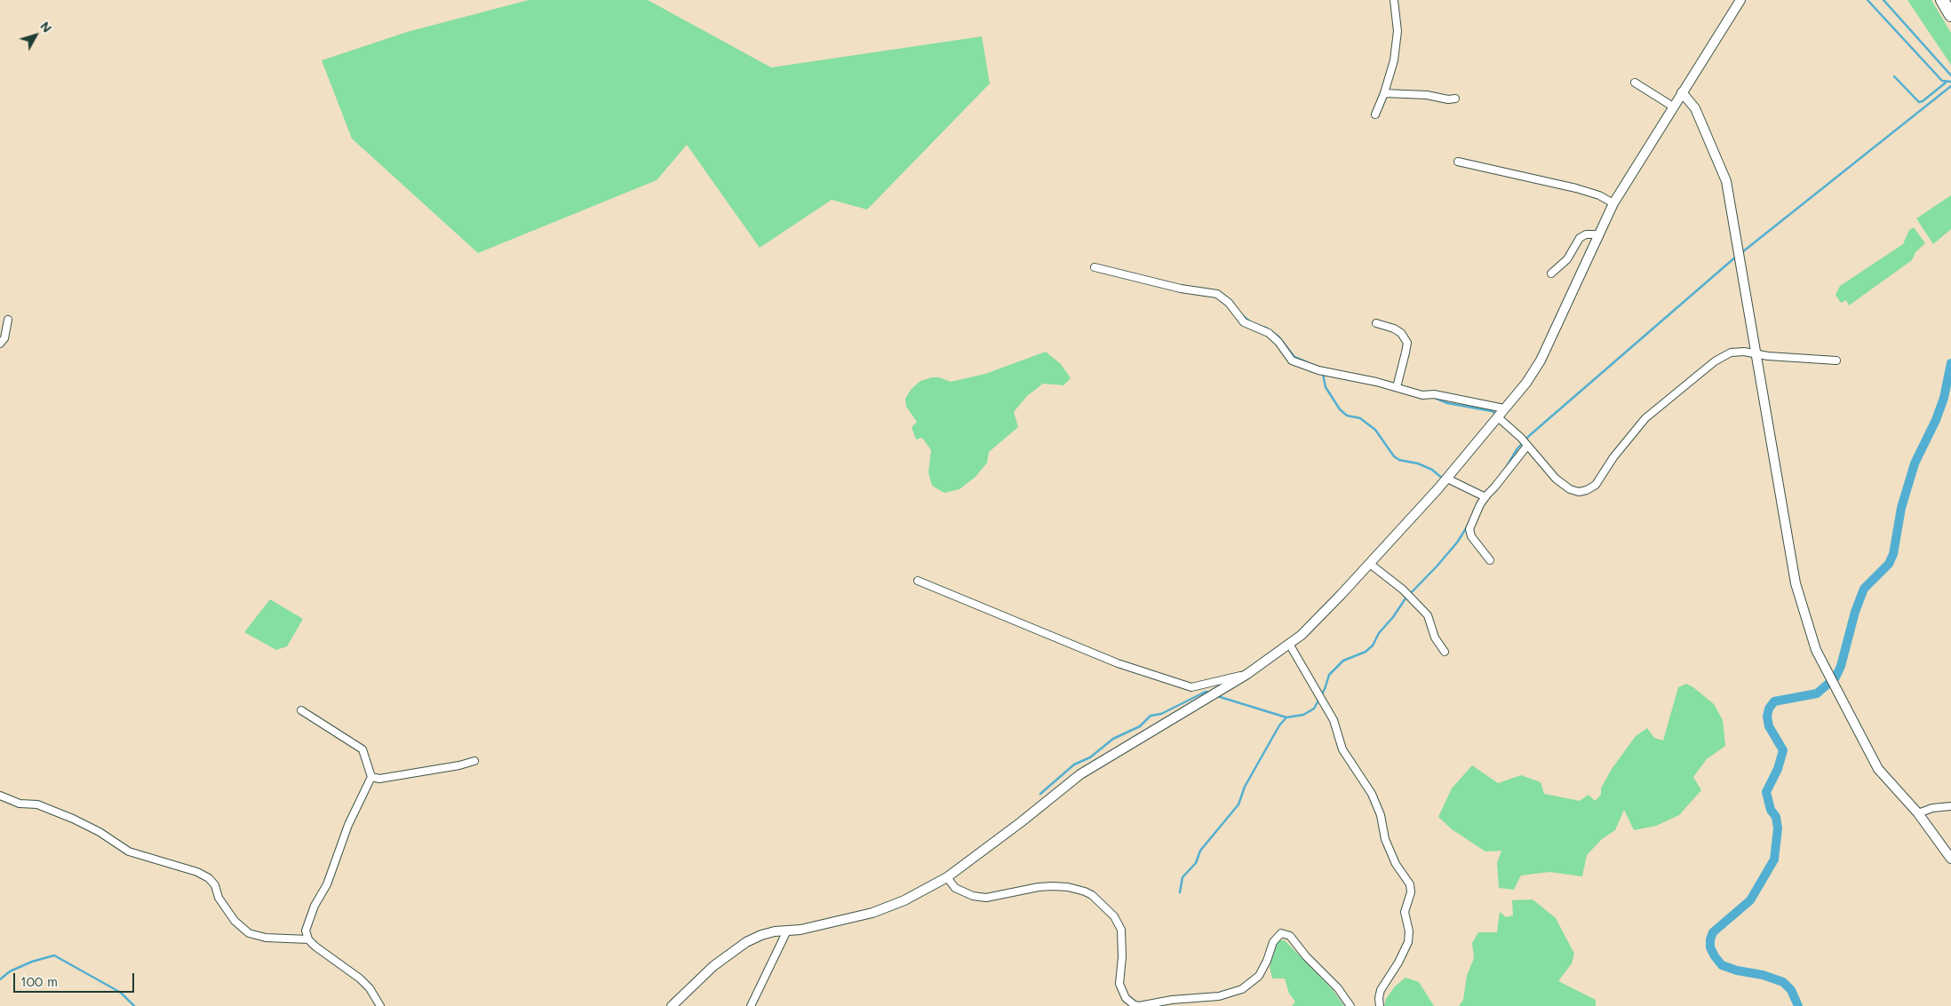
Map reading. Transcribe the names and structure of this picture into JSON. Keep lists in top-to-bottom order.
{
  "scale_bar": "100 m",
  "north": "top right"
}
